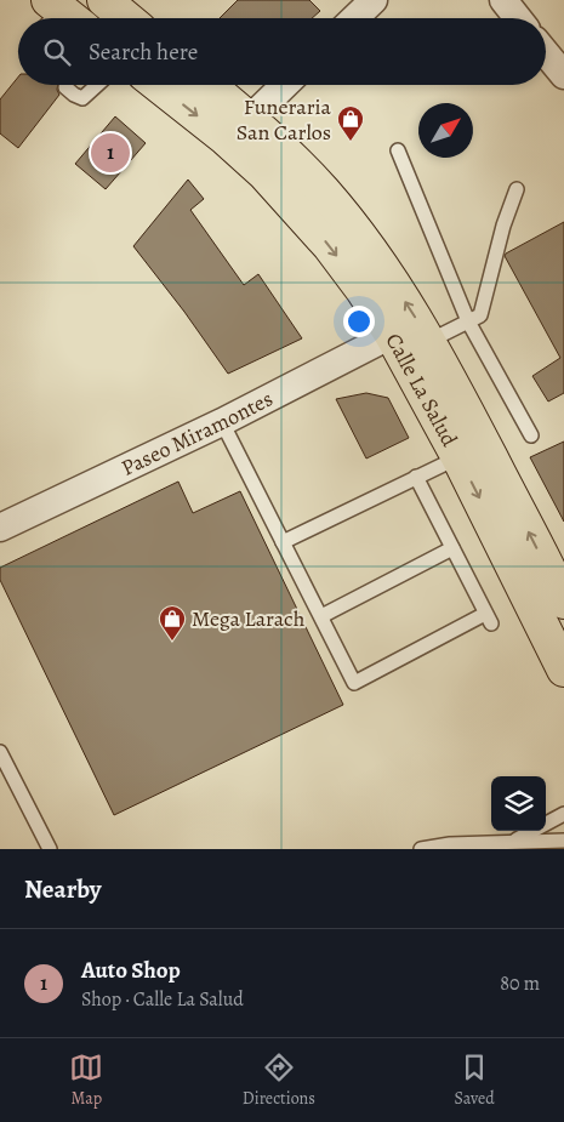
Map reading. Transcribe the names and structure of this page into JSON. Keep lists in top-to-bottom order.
{
  "streets": {
    "main road": ["Calle La Salud"],
    "street": ["Paseo Miramontes"]
  },
  "crossings": [
    ["Calle La Salud", "Paseo Miramontes"]
  ],
  "places": {
    "shop": ["Funeraria San Carlos", "Mega Larach"]
  },
  "north": "top right",
  "page": {
    "search": "Search here",
    "pins": "1",
    "heading": "Nearby",
    "list": [
      {
        "mark": "1",
        "name": "Auto Shop",
        "note": "Shop · Calle La Salud",
        "value": "80 m"
      }
    ],
    "nav": ["Map", "Directions", "Saved"]
  }
}
